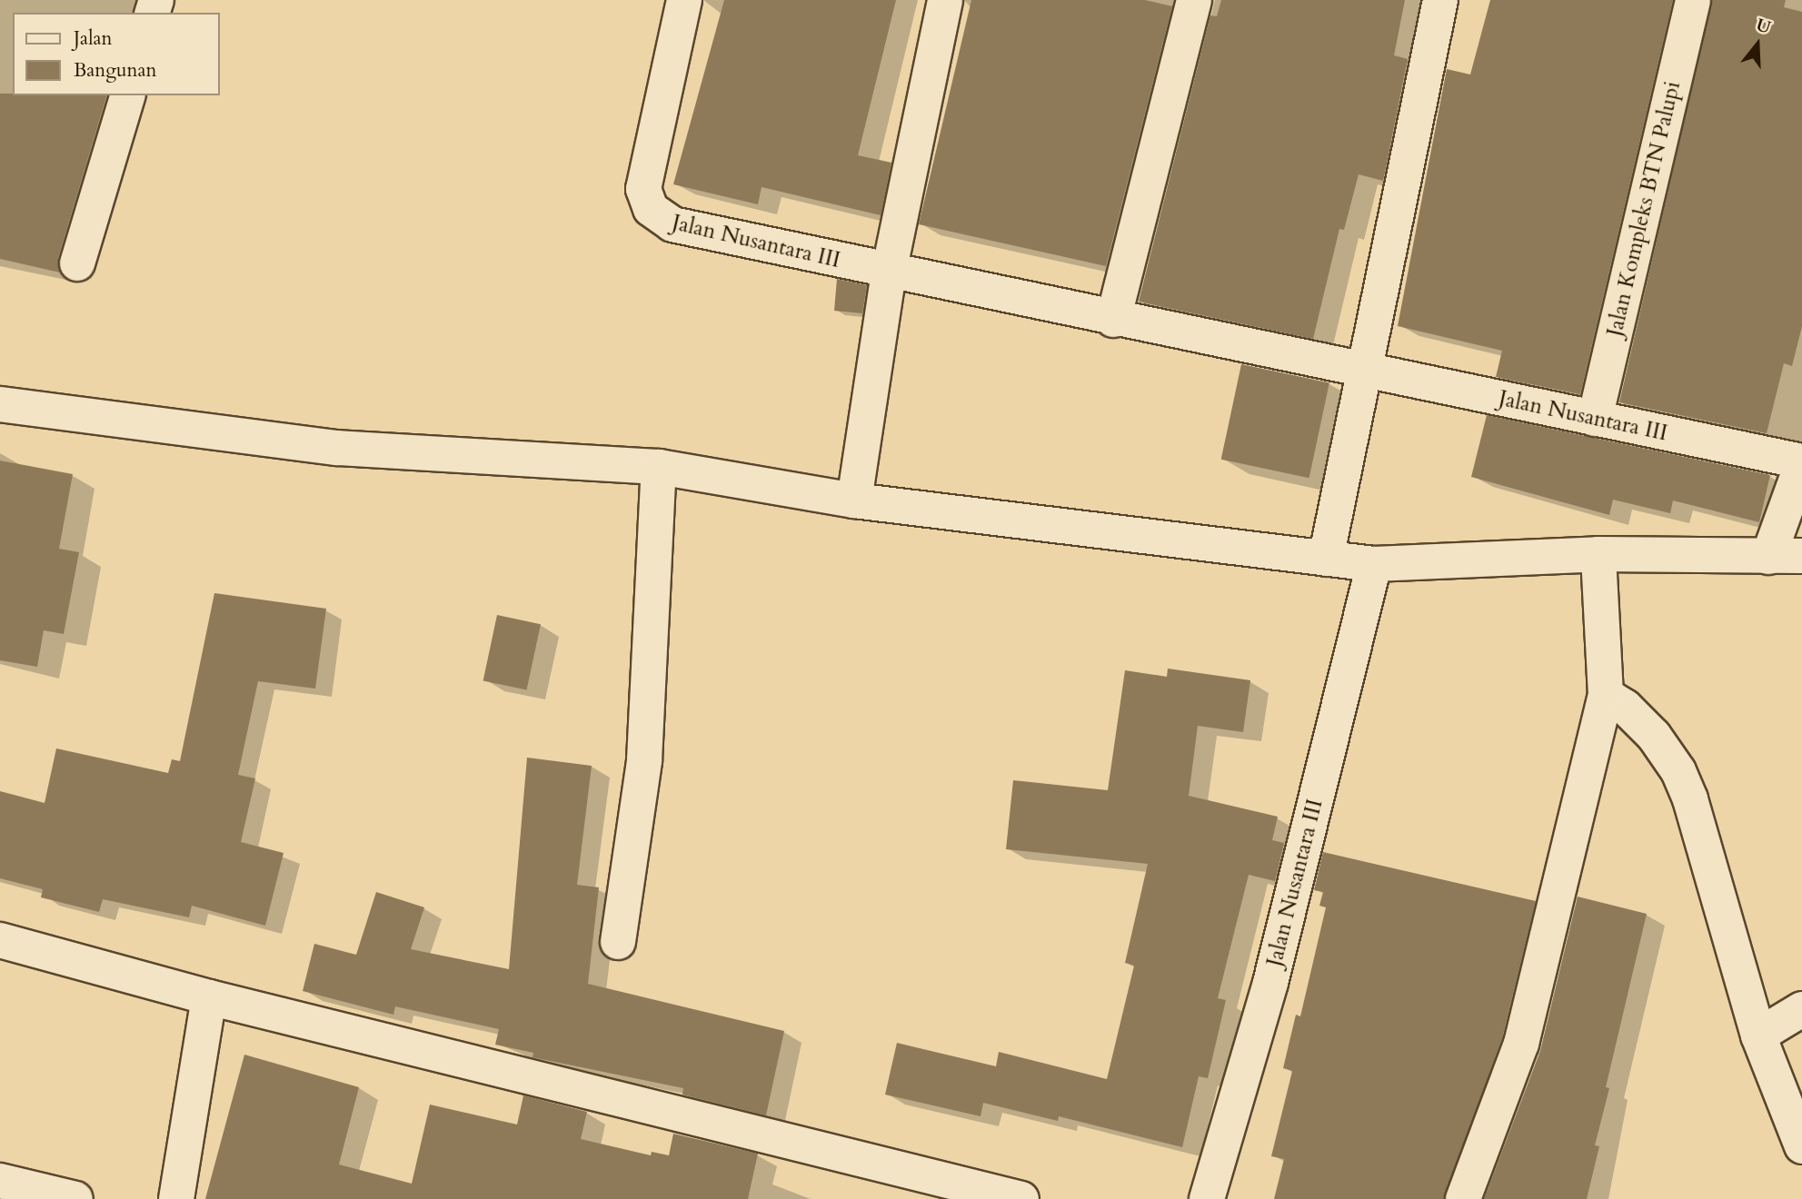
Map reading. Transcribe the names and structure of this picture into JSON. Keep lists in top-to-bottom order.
{
  "streets": {
    "street": ["Jalan Kompleks BTN Palupi", "Jalan Nusantara III"]
  },
  "crossings": [
    ["Jalan Kompleks BTN Palupi", "Jalan Nusantara III"]
  ],
  "legend": ["Jalan", "Bangunan"],
  "north": "top"
}
